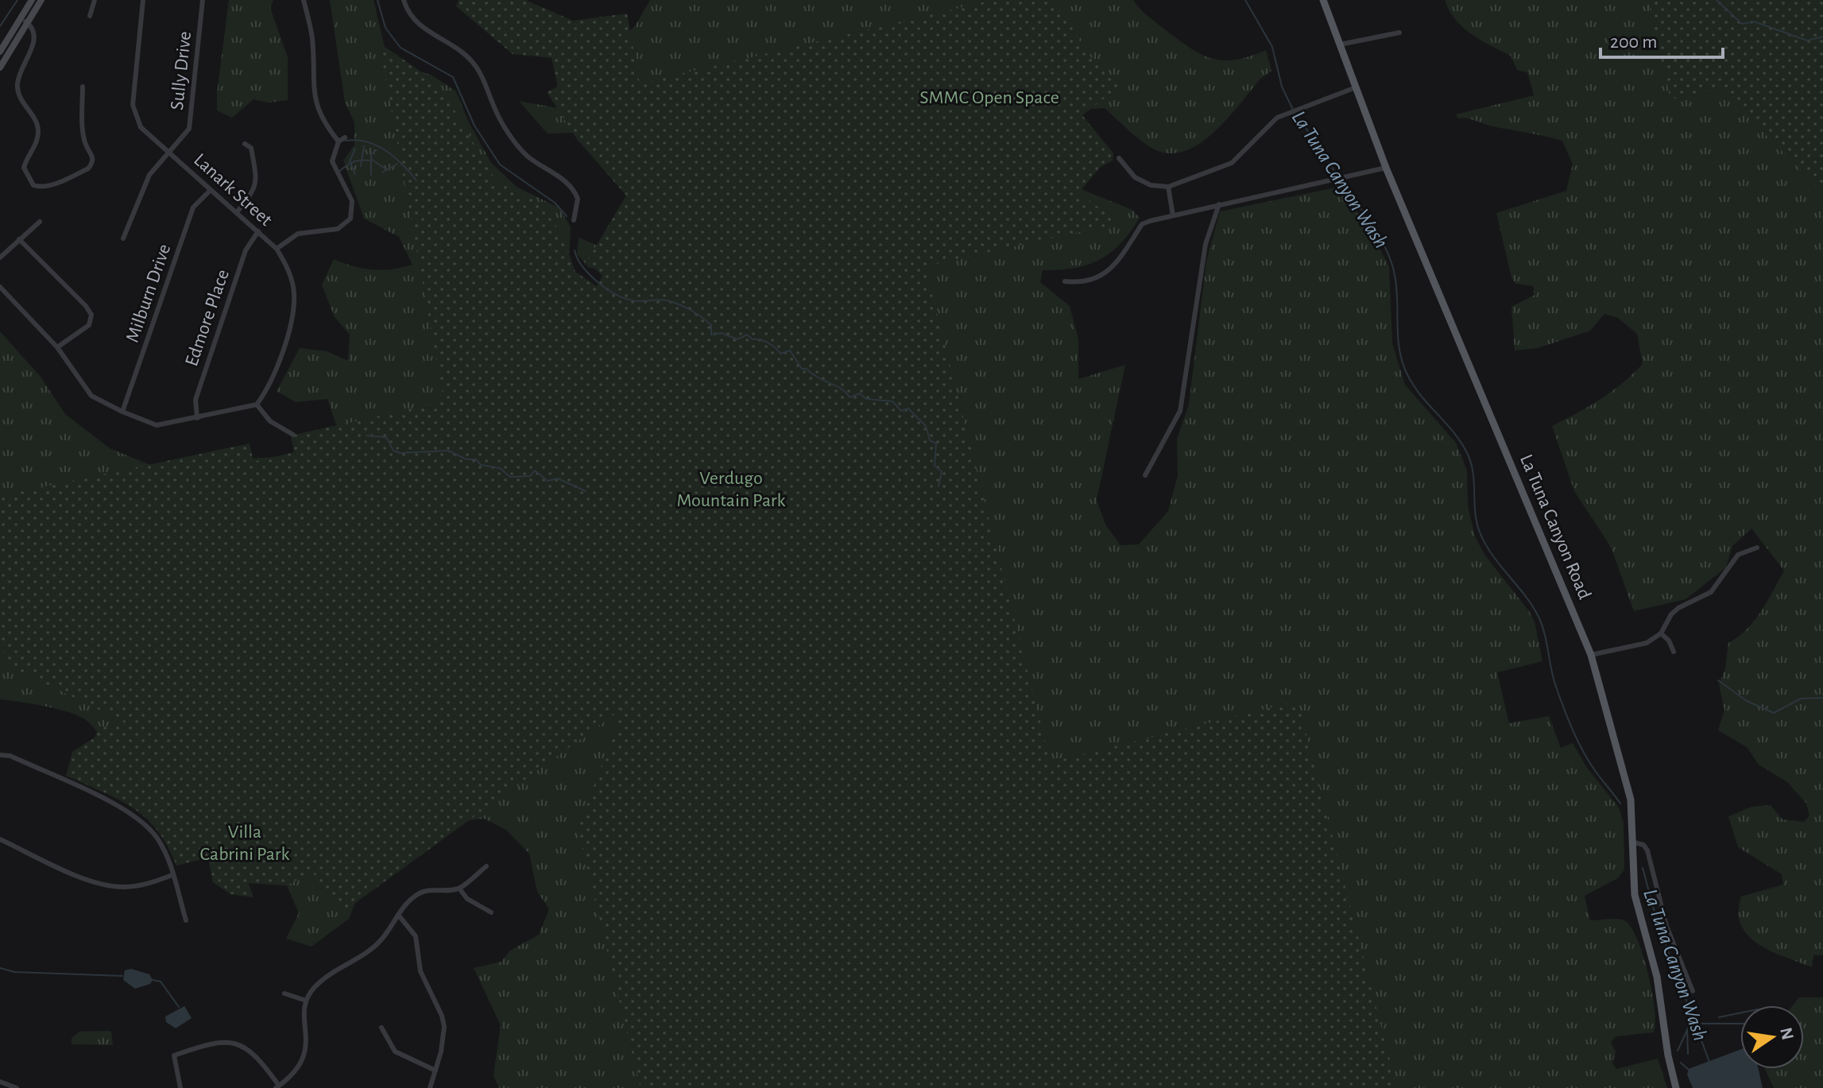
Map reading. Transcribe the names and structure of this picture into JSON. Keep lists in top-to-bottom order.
{
  "streets": {
    "main road": ["La Tuna Canyon Road"],
    "street": [
      "Sully Drive",
      "Lanark Street",
      "Milburn Drive",
      "Edmore Place"
    ]
  },
  "crossings": [
    ["Sully Drive", "Lanark Street"],
    ["Lanark Street", "Milburn Drive"],
    ["Lanark Street", "Edmore Place"]
  ],
  "water": ["La Tuna Canyon Wash"],
  "parks": ["SMMC Open Space", "Verdugo Mountain Park", "Villa Cabrini Park"],
  "scale_bar": "200 m",
  "north": "right"
}
